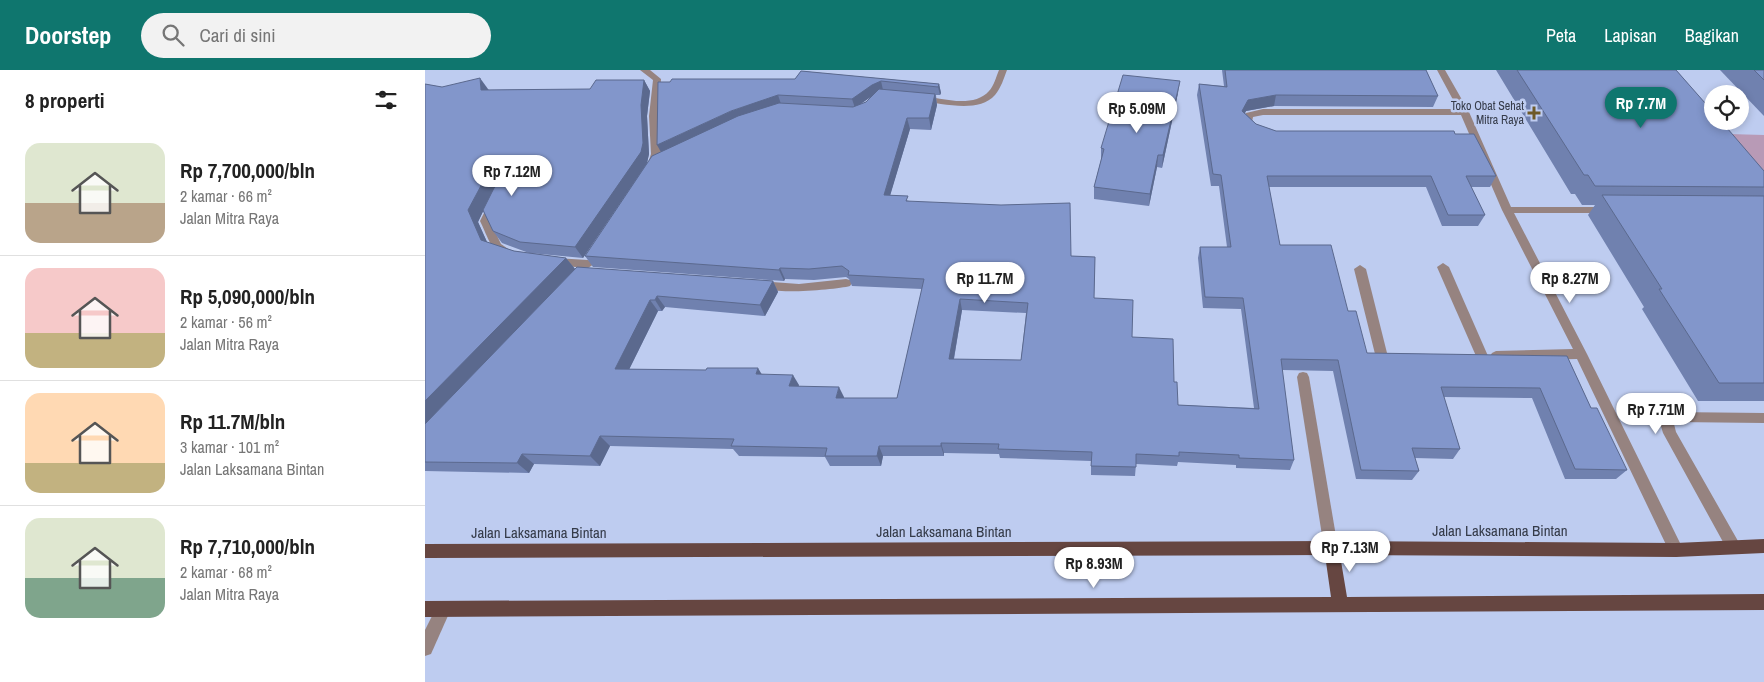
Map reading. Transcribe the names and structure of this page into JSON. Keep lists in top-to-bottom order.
{
  "streets": {
    "main road": ["Jalan Laksamana Bintan"]
  },
  "places": {
    "health": ["Toko Obat Sehat Mitra Raya"]
  },
  "page": {
    "header": "Doorstep",
    "search": "Cari di sini",
    "nav": ["Peta", "Lapisan", "Bagikan"],
    "heading": "8 properti",
    "price": [
      "Rp 7.7M",
      "Rp 5.09M",
      "Rp 7.12M",
      "Rp 11.7M",
      "Rp 8.27M",
      "Rp 7.71M",
      "Rp 7.13M",
      "Rp 8.93M"
    ],
    "list": [
      {
        "name": "Rp 7,700,000/bln",
        "note": "2 kamar · 66 m² · Jalan Mitra Raya"
      },
      {
        "name": "Rp 5,090,000/bln",
        "note": "2 kamar · 56 m² · Jalan Mitra Raya"
      },
      {
        "name": "Rp 11.7M/bln",
        "note": "3 kamar · 101 m² · Jalan Laksamana Bintan"
      },
      {
        "name": "Rp 7,710,000/bln",
        "note": "2 kamar · 68 m² · Jalan Mitra Raya"
      }
    ]
  }
}
